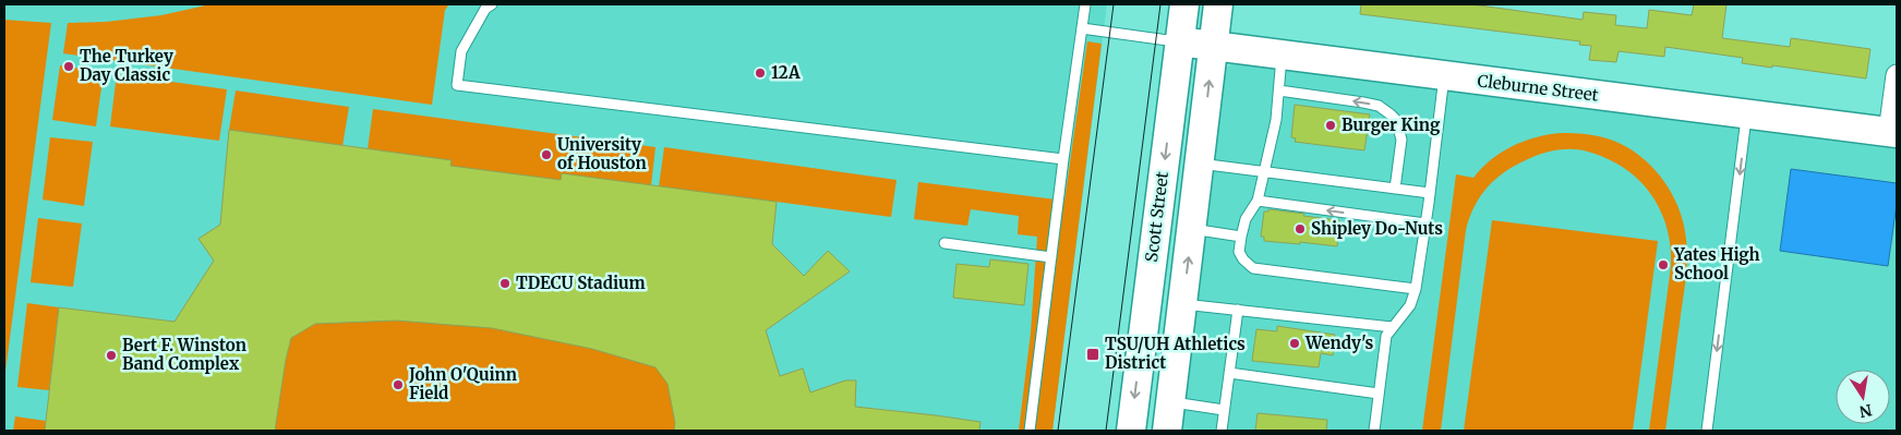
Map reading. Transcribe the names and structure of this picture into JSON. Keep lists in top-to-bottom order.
{
  "streets": {
    "main road": ["Cleburne Street", "Scott Street"]
  },
  "crossings": [
    ["Cleburne Street", "Scott Street"]
  ],
  "places": {
    "other": [
      "The Turkey Day Classic",
      "12A",
      "Burger King",
      "University of Houston",
      "Shipley Do-Nuts",
      "Yates High School",
      "TDECU Stadium",
      "Wendy's",
      "Bert F. Winston Band Complex",
      "John O'Quinn Field"
    ],
    "transit": ["TSU/UH Athletics District"]
  },
  "north": "bottom"
}
